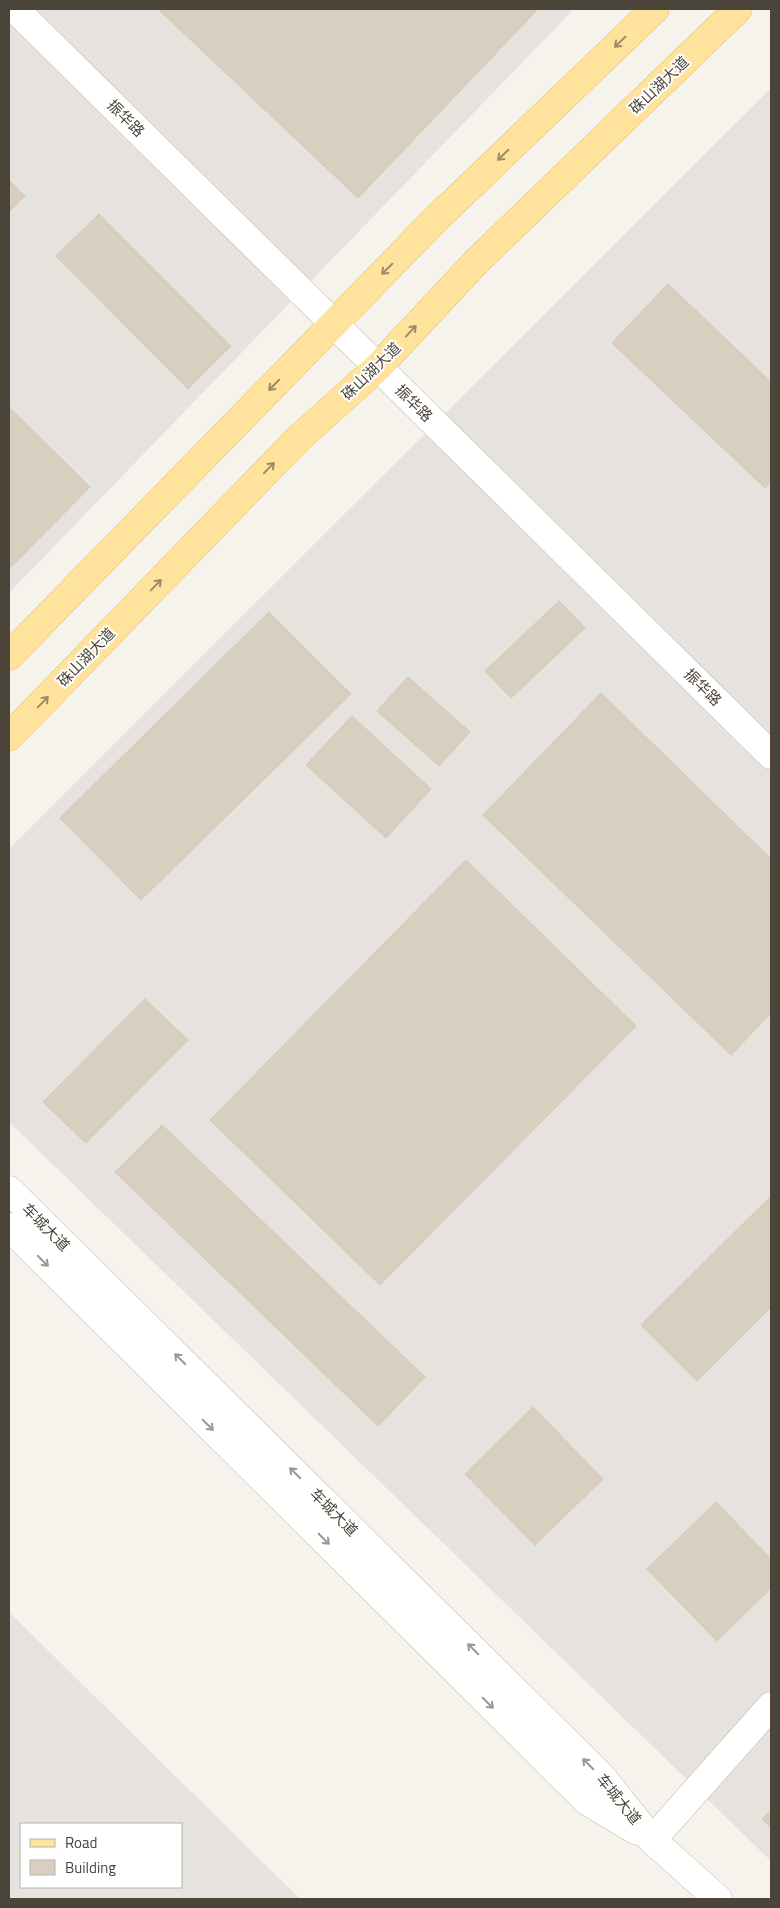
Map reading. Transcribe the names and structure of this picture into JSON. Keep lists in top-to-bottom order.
{
  "streets": {
    "main road": ["硃山湖大道"],
    "street": ["振华路", "车城大道"]
  },
  "crossings": [
    ["硃山湖大道", "振华路"]
  ],
  "legend": ["Road", "Building"]
}
